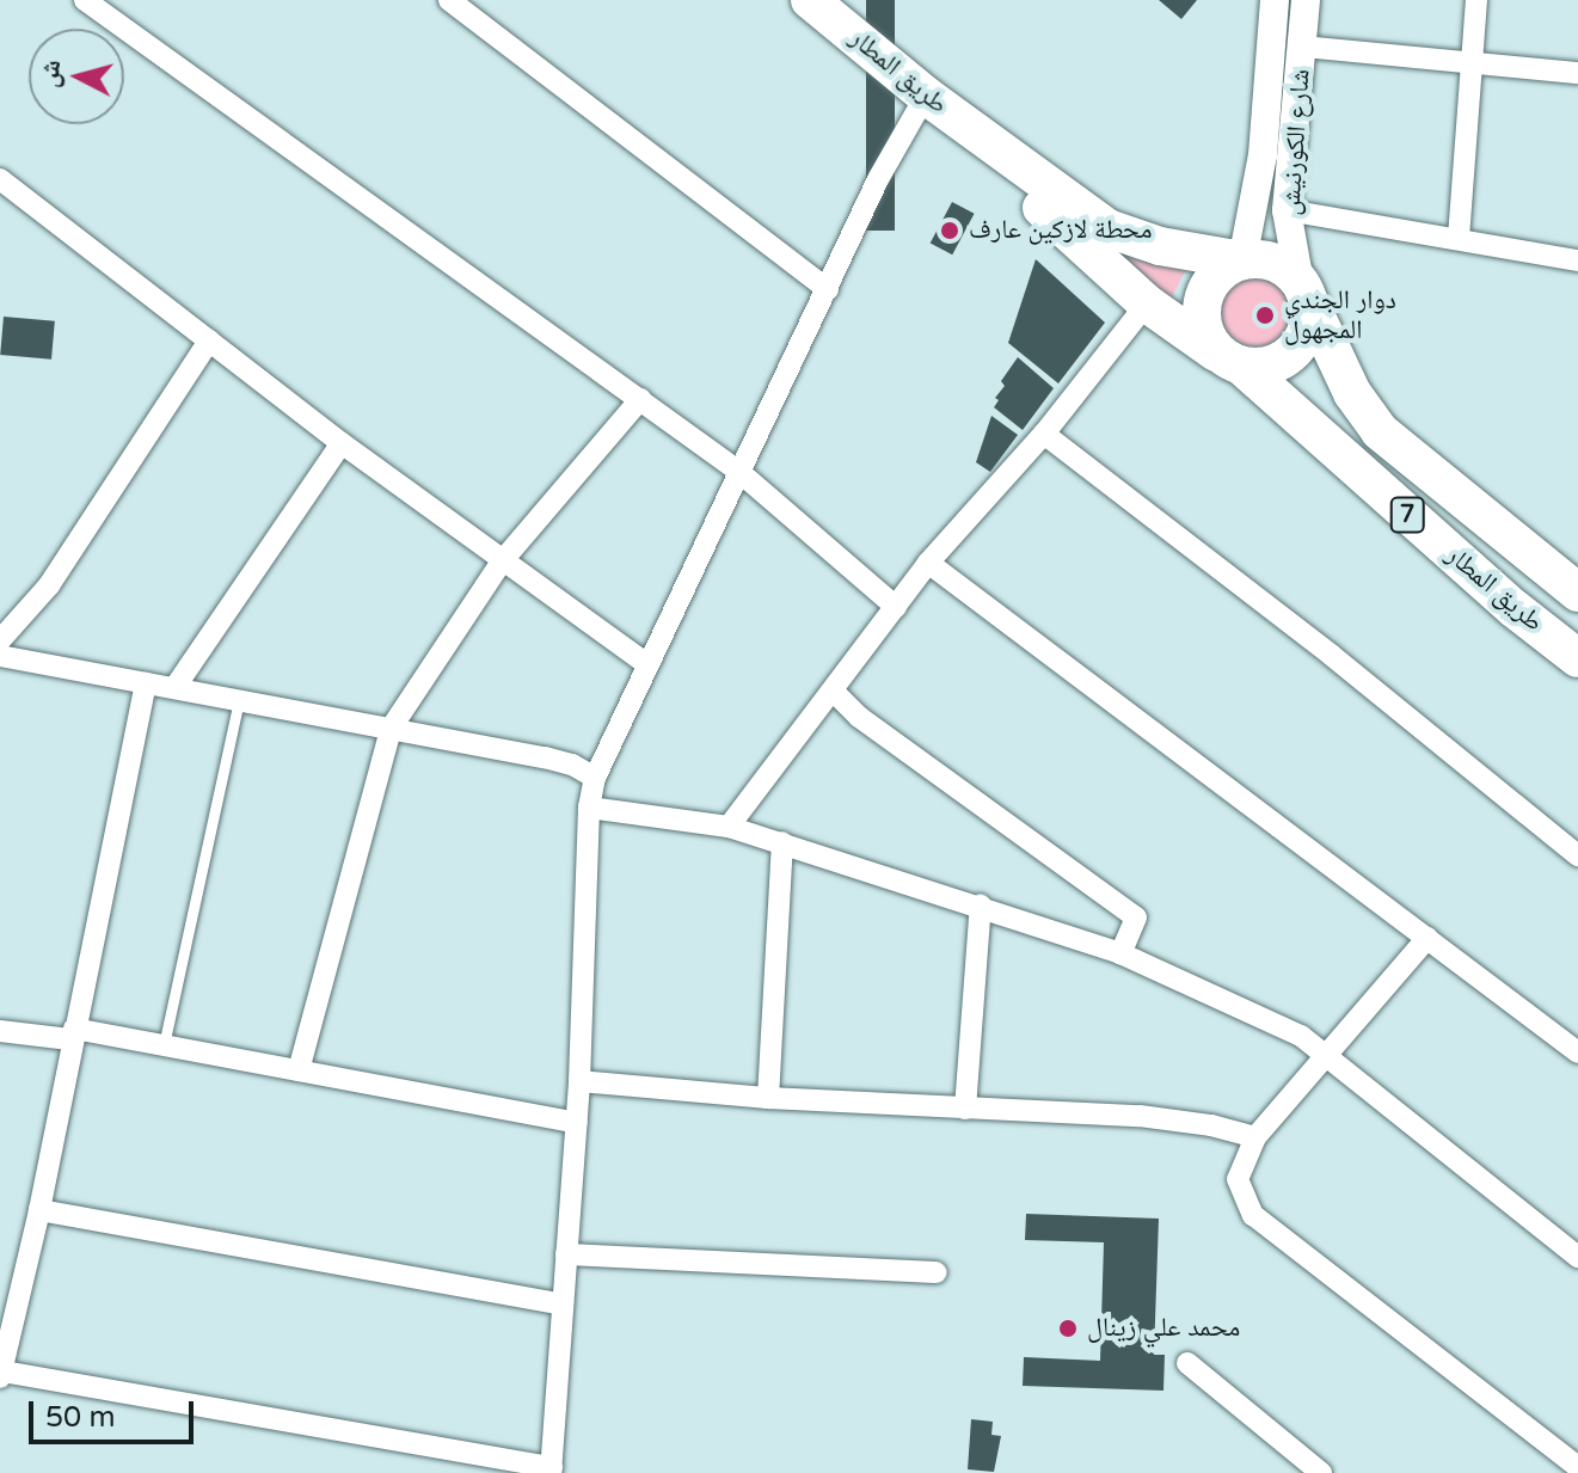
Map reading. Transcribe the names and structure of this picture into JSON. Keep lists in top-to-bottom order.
{
  "streets": {
    "highway": ["طريق المطار", "7"],
    "street": ["شارع الكورنيش"]
  },
  "crossings": [
    ["طريق المطار", "شارع الكورنيش"],
    ["طريق المطار", "7"],
    ["شارع الكورنيش", "7"]
  ],
  "places": ["محطة لازكين عارف", "دوار الجندي المجهول", "محمد علي زينال"],
  "scale_bar": "50 m",
  "north": "left"
}
